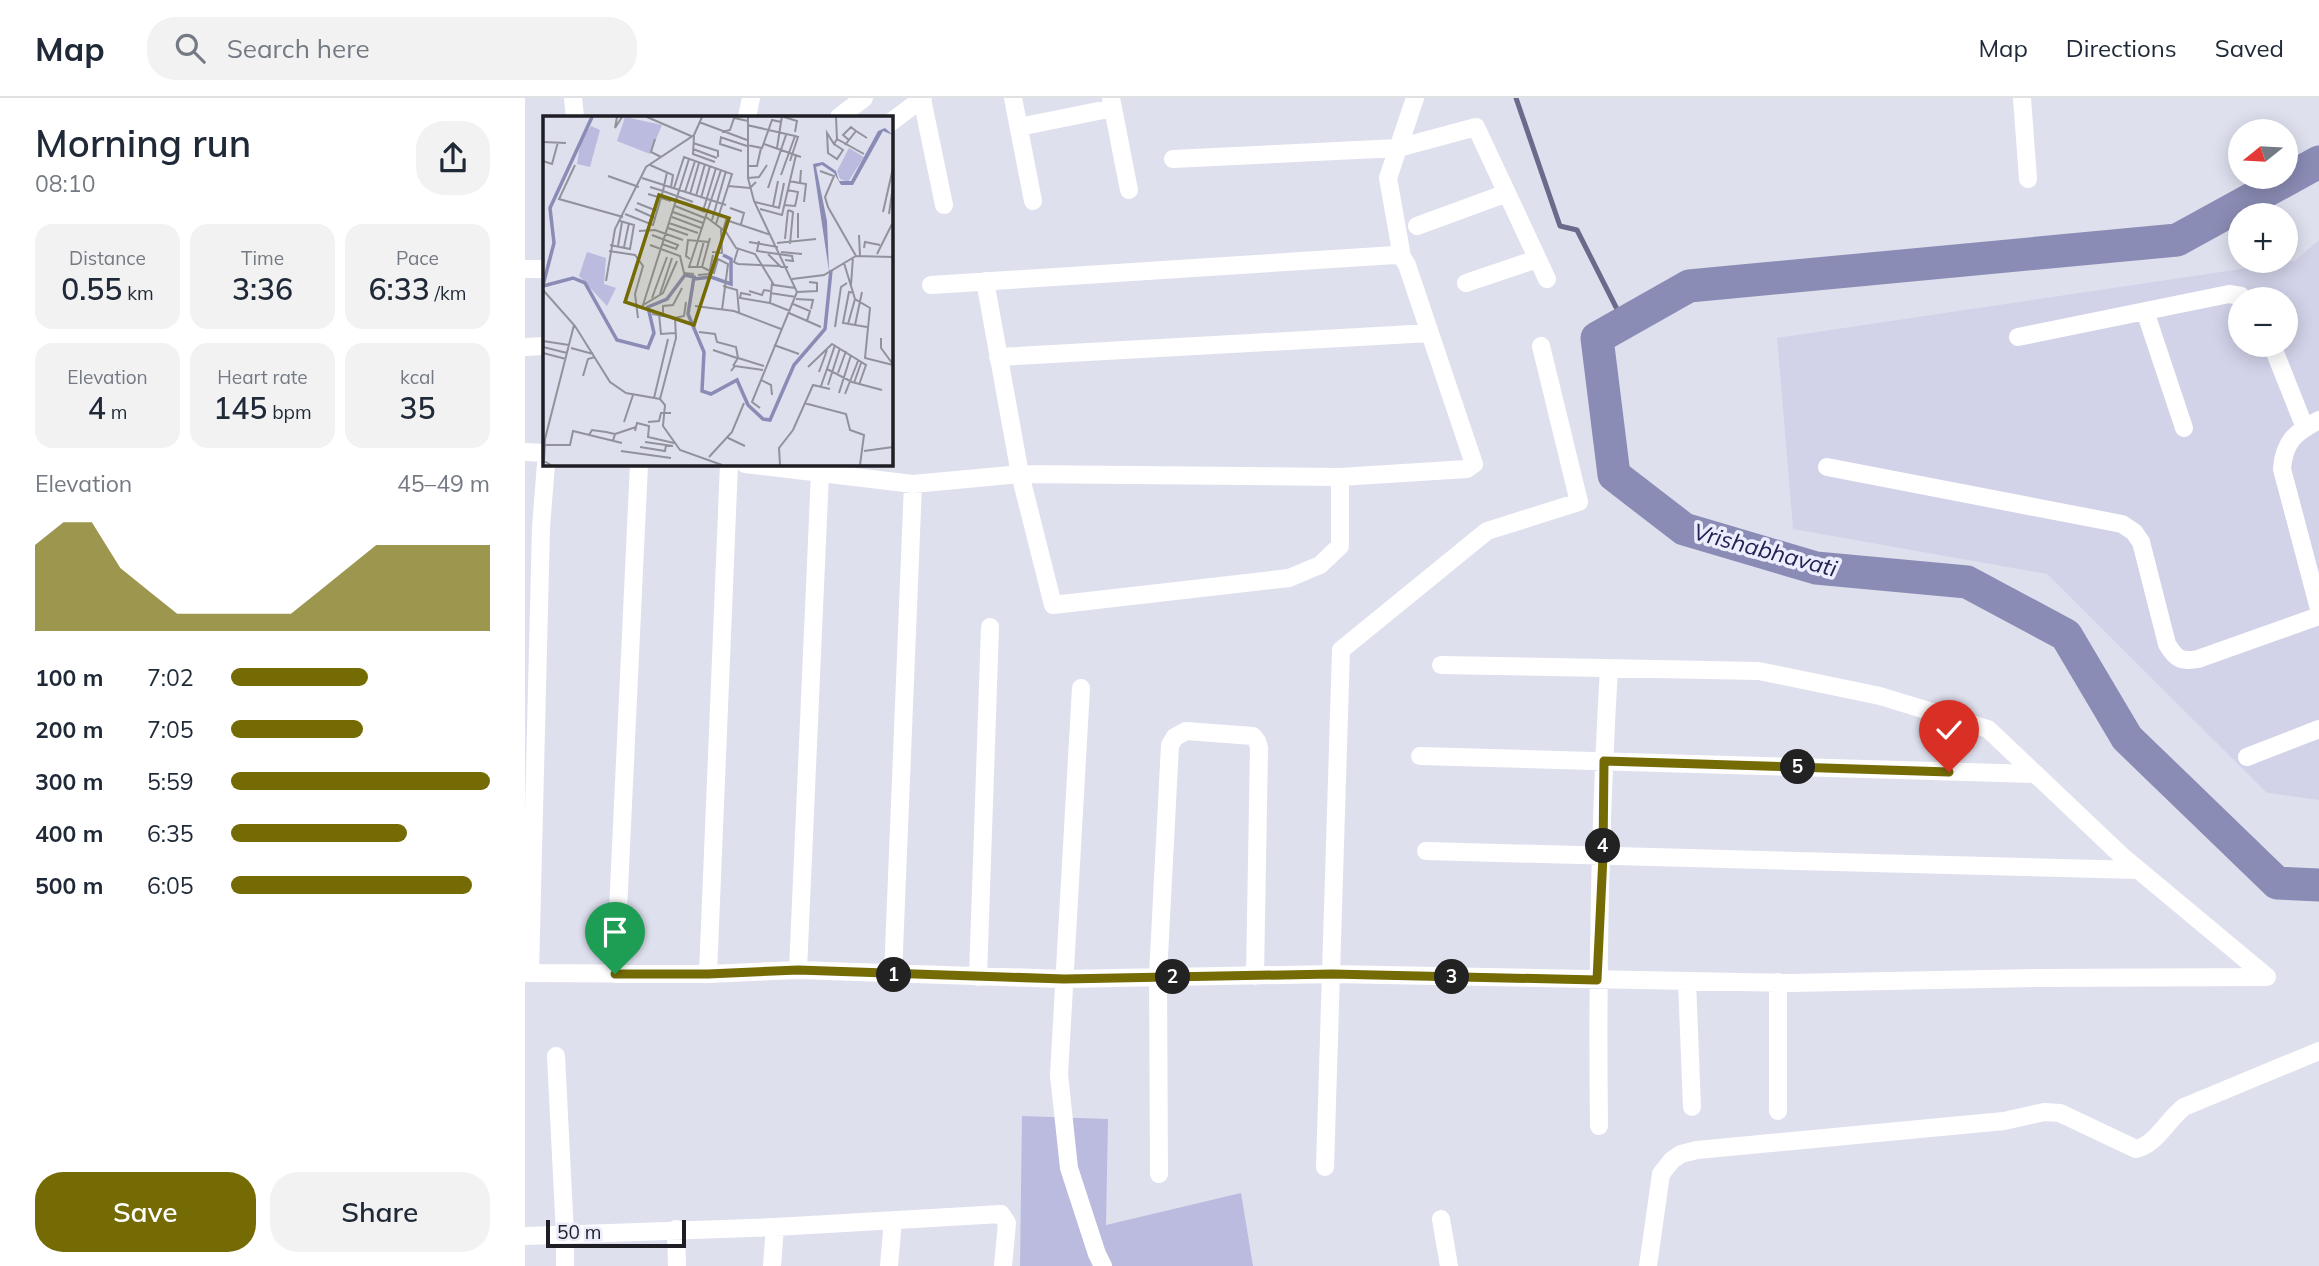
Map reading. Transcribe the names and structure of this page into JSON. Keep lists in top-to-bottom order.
{
  "water": ["Vrishabhavati"],
  "scale_bar": "50 m",
  "north": "left",
  "page": {
    "header": "Map",
    "search": "Search here",
    "nav": ["Map", "Directions", "Saved"],
    "heading": ["Morning run", "08:10"],
    "map_buttons": ["+", "−"],
    "stats": [
      ["Distance", "0.55 km"],
      ["Time", "3:36"],
      ["Pace", "6:33 /km"],
      ["Elevation", "4 m"],
      ["Heart rate", "145 bpm"],
      ["kcal", "35"]
    ],
    "chart": ["Elevation", "45–49 m"],
    "list": [
      {
        "name": "100 m",
        "note": "7:02"
      },
      {
        "name": "200 m",
        "note": "7:05"
      },
      {
        "name": "300 m",
        "note": "5:59"
      },
      {
        "name": "400 m",
        "note": "6:35"
      },
      {
        "name": "500 m",
        "note": "6:05"
      }
    ],
    "pins": [
      "5",
      "4",
      "1",
      "2",
      "3"
    ],
    "buttons": ["Save", "Share"],
    "scale": "50 m"
  }
}
